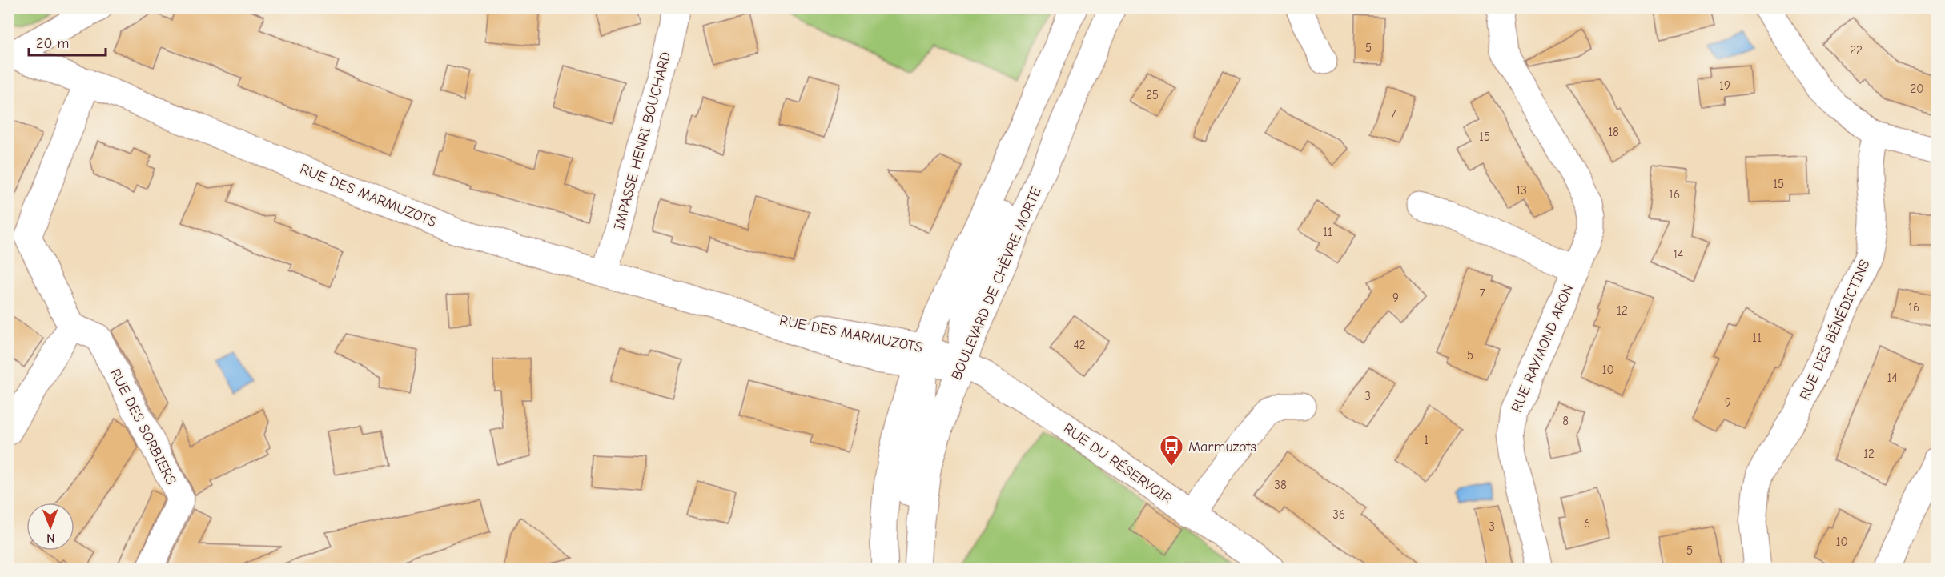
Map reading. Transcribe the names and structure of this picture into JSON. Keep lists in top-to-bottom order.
{
  "streets": {
    "street": [
      "IMPASSE HENRI BOUCHARD",
      "RUE DES MARMUZOTS",
      "BOULEVARD DE CHÈVRE MORTE",
      "RUE DES BÉNÉDICTINS",
      "RUE RAYMOND ARON",
      "RUE DES SORBIERS",
      "RUE DU RÉSERVOIR"
    ]
  },
  "crossings": [
    ["IMPASSE HENRI BOUCHARD", "RUE DES MARMUZOTS"],
    ["RUE DES MARMUZOTS", "BOULEVARD DE CHÈVRE MORTE"],
    ["RUE DES MARMUZOTS", "RUE DU RÉSERVOIR"],
    ["BOULEVARD DE CHÈVRE MORTE", "RUE DU RÉSERVOIR"]
  ],
  "places": {
    "bus stop": ["Marmuzots"]
  },
  "house_numbers": [
    "5",
    "22",
    "19",
    "20",
    "25",
    "7",
    "18",
    "15",
    "15",
    "13",
    "16",
    "11",
    "14",
    "7",
    "9",
    "16",
    "12",
    "11",
    "42",
    "5",
    "10",
    "14",
    "3",
    "9",
    "8",
    "1",
    "12",
    "38",
    "36",
    "6",
    "3",
    "10",
    "5"
  ],
  "scale_bar": "20 m",
  "north": "bottom"
}
